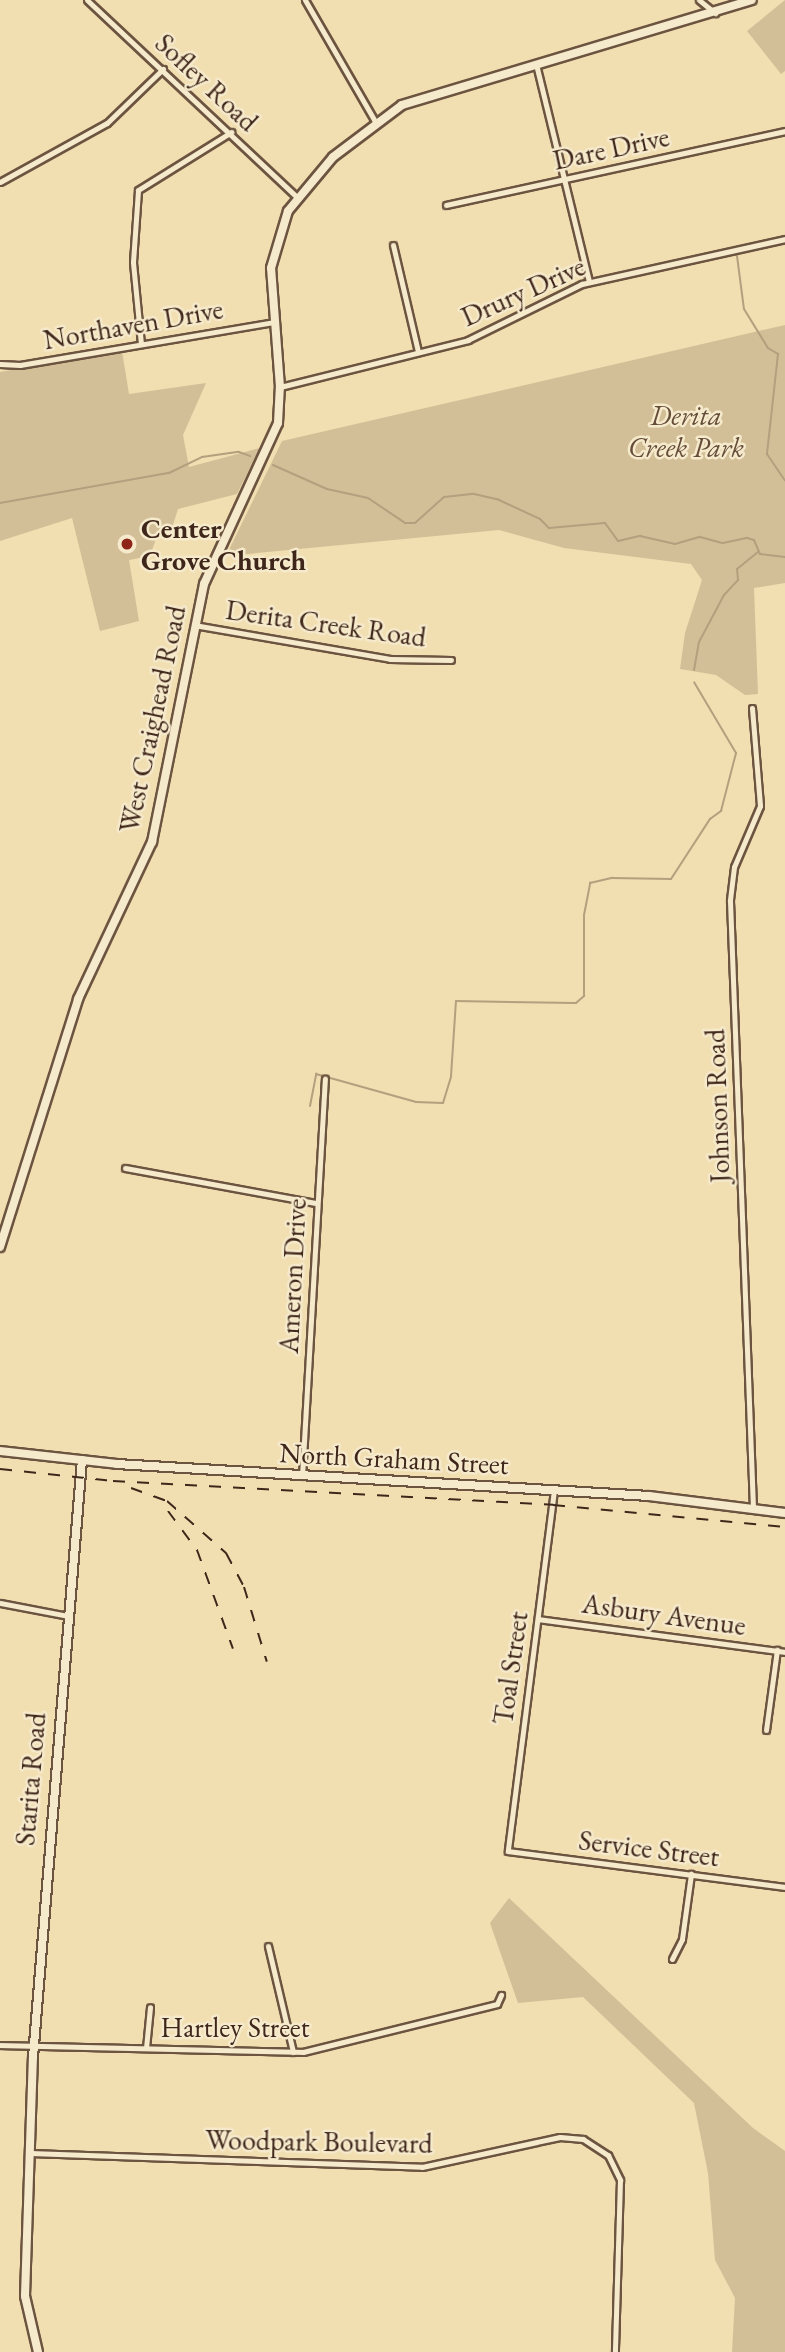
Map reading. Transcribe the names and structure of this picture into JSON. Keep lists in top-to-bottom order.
{
  "streets": {
    "street": [
      "Sofley Road",
      "Dare Drive",
      "Drury Drive",
      "Northaven Drive",
      "Derita Creek Road",
      "West Craighead Road",
      "Johnson Road",
      "Ameron Drive",
      "North Graham Street",
      "Asbury Avenue",
      "Toal Street",
      "Starita Road",
      "Service Street",
      "Hartley Street",
      "Woodpark Boulevard"
    ]
  },
  "crossings": [
    ["Sofley Road", "West Craighead Road"],
    ["Drury Drive", "West Craighead Road"],
    ["Northaven Drive", "West Craighead Road"],
    ["Derita Creek Road", "West Craighead Road"],
    ["Johnson Road", "North Graham Street"],
    ["Ameron Drive", "North Graham Street"],
    ["North Graham Street", "Toal Street"],
    ["North Graham Street", "Starita Road"],
    ["Asbury Avenue", "Toal Street"],
    ["Toal Street", "Service Street"],
    ["Starita Road", "Hartley Street"],
    ["Starita Road", "Woodpark Boulevard"]
  ],
  "parks": ["Derita Creek Park"],
  "places": ["Center Grove Church"]
}
